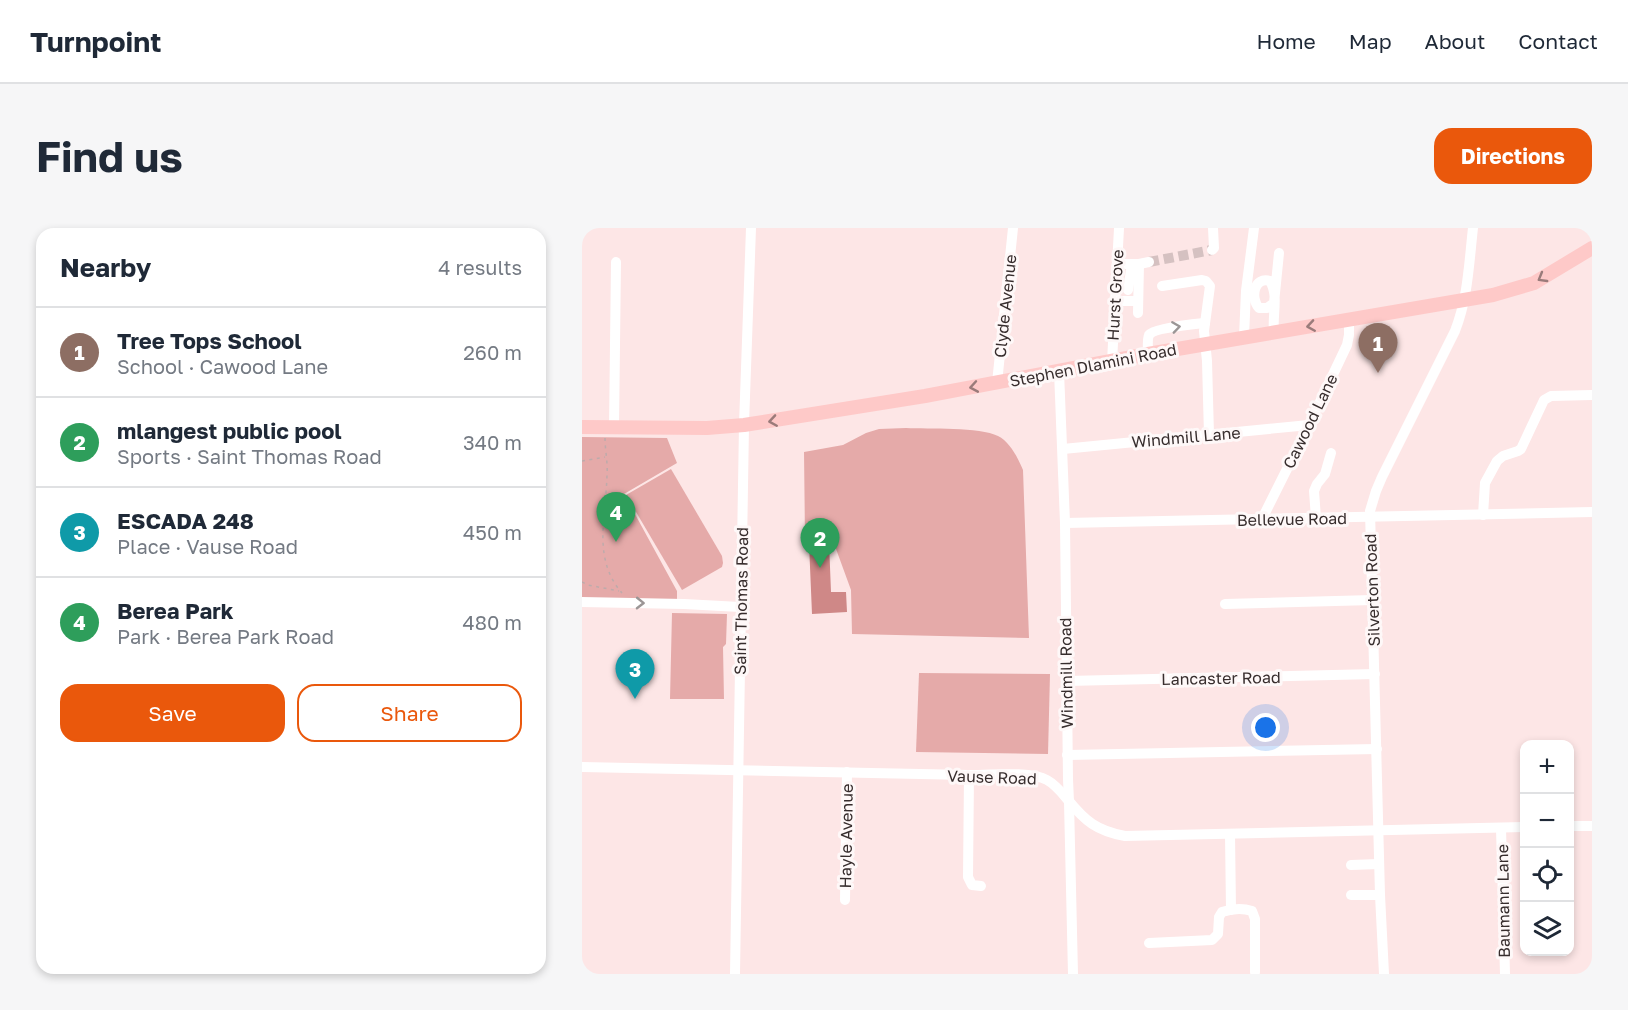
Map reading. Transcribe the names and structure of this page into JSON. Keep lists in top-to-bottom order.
{
  "streets": {
    "main road": ["Stephen Dlamini Road"],
    "street": [
      "Hurst Grove",
      "Clyde Avenue",
      "Cawood Lane",
      "Windmill Lane",
      "Bellevue Road",
      "Silverton Road",
      "Saint Thomas Road",
      "Windmill Road",
      "Lancaster Road",
      "Vause Road",
      "Hayle Avenue",
      "Baumann Lane"
    ]
  },
  "crossings": [
    ["Hurst Grove", "Stephen Dlamini Road"],
    ["Clyde Avenue", "Stephen Dlamini Road"],
    ["Stephen Dlamini Road", "Cawood Lane"],
    ["Stephen Dlamini Road", "Silverton Road"],
    ["Stephen Dlamini Road", "Saint Thomas Road"],
    ["Stephen Dlamini Road", "Windmill Road"],
    ["Cawood Lane", "Windmill Lane"],
    ["Cawood Lane", "Bellevue Road"],
    ["Windmill Lane", "Windmill Road"],
    ["Bellevue Road", "Silverton Road"],
    ["Bellevue Road", "Windmill Road"],
    ["Silverton Road", "Lancaster Road"],
    ["Silverton Road", "Vause Road"],
    ["Saint Thomas Road", "Vause Road"],
    ["Windmill Road", "Lancaster Road"],
    ["Windmill Road", "Vause Road"],
    ["Vause Road", "Hayle Avenue"],
    ["Vause Road", "Baumann Lane"]
  ],
  "one_way": ["Stephen Dlamini Road"],
  "page": {
    "header": "Turnpoint",
    "nav": [
      "Home",
      "Map",
      "About",
      "Contact"
    ],
    "buttons": [
      "Directions",
      ["Save", "Share"]
    ],
    "title": "Find us",
    "heading": ["Nearby", "4 results"],
    "list": [
      {
        "mark": "1",
        "name": "Tree Tops School",
        "note": "School · Cawood Lane",
        "value": "260 m"
      },
      {
        "mark": "2",
        "name": "mlangest public pool",
        "note": "Sports · Saint Thomas Road",
        "value": "340 m"
      },
      {
        "mark": "3",
        "name": "ESCADA 248",
        "note": "Place · Vause Road",
        "value": "450 m"
      },
      {
        "mark": "4",
        "name": "Berea Park",
        "note": "Park · Berea Park Road",
        "value": "480 m"
      }
    ],
    "pins": [
      "1",
      "4",
      "2",
      "3"
    ],
    "map_buttons": ["+", "−"]
  }
}
